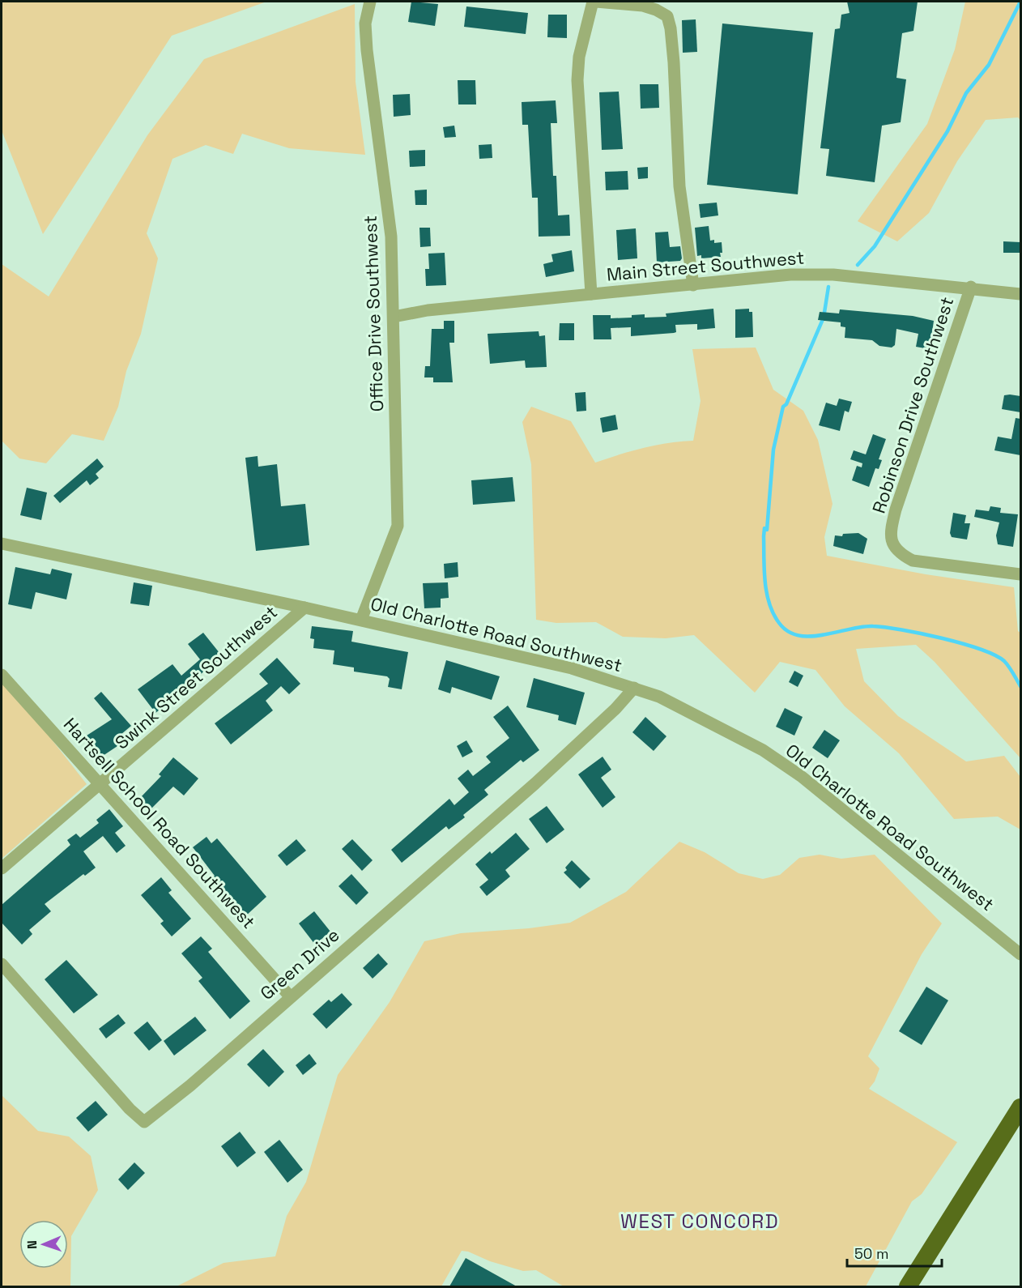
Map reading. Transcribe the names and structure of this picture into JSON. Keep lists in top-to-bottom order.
{
  "streets": {
    "street": [
      "Main Street Southwest",
      "Office Drive Southwest",
      "Robinson Drive Southwest",
      "Old Charlotte Road Southwest",
      "Swink Street Southwest",
      "Hartsell School Road Southwest",
      "Green Drive"
    ]
  },
  "crossings": [
    ["Main Street Southwest", "Office Drive Southwest"],
    ["Main Street Southwest", "Robinson Drive Southwest"],
    ["Office Drive Southwest", "Old Charlotte Road Southwest"],
    ["Old Charlotte Road Southwest", "Swink Street Southwest"],
    ["Old Charlotte Road Southwest", "Green Drive"],
    ["Swink Street Southwest", "Hartsell School Road Southwest"],
    ["Hartsell School Road Southwest", "Green Drive"]
  ],
  "districts": ["WEST CONCORD"],
  "scale_bar": "50 m",
  "north": "left"
}
